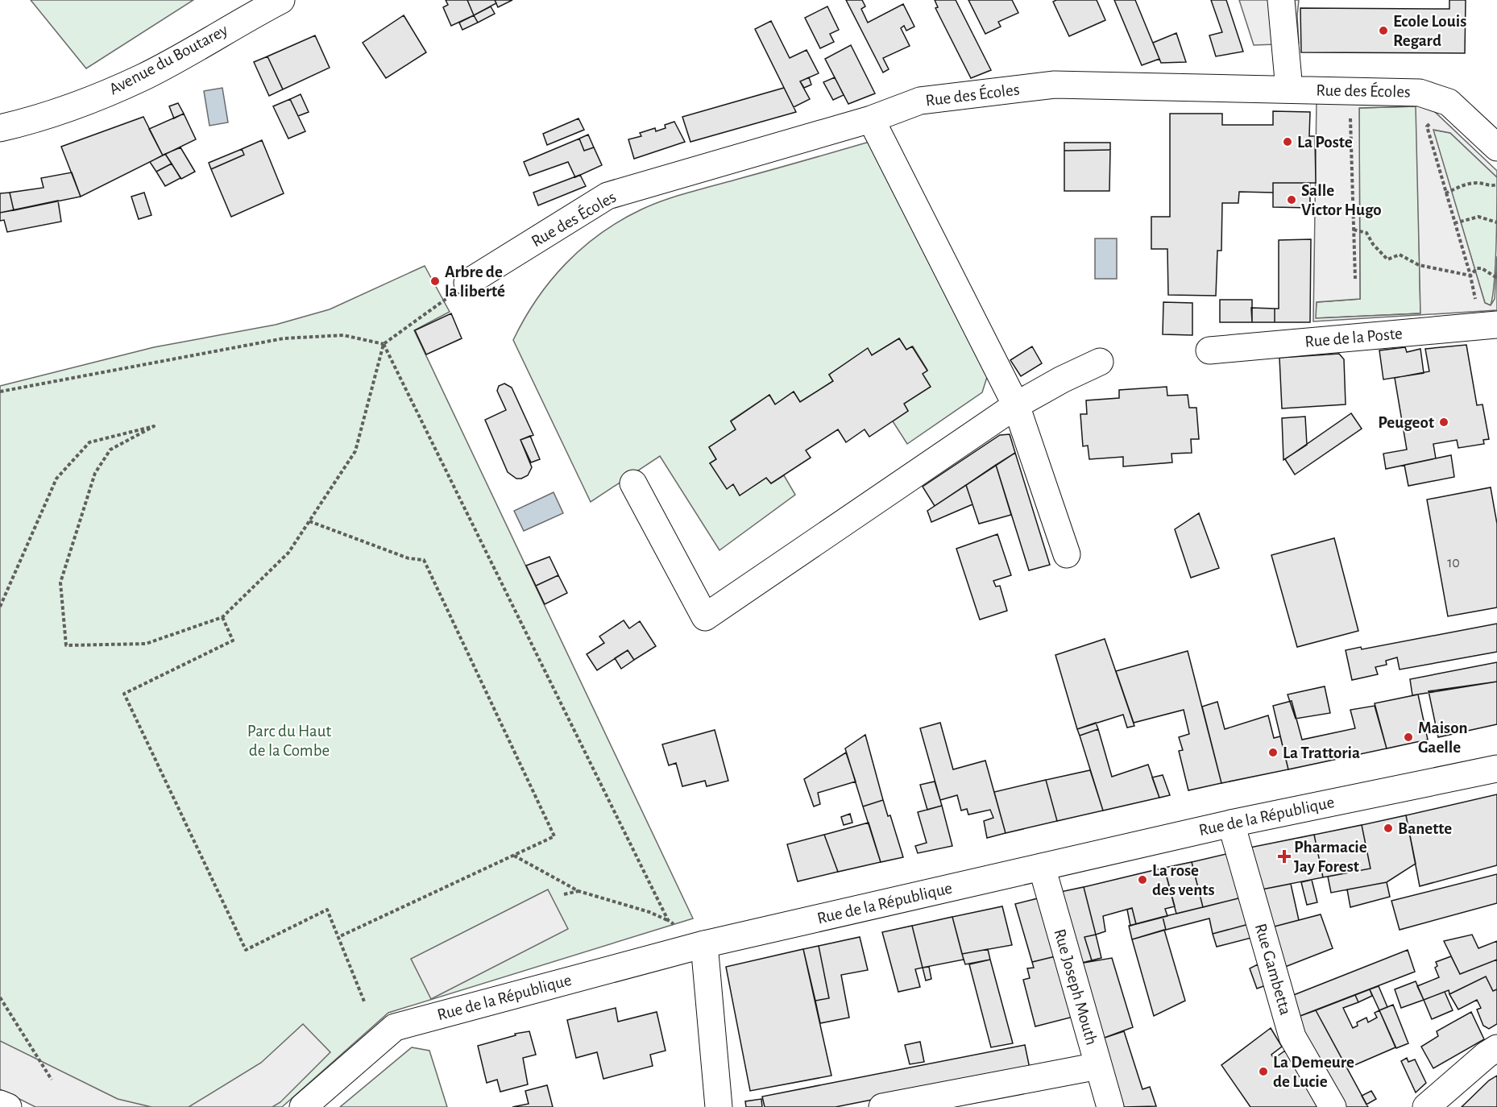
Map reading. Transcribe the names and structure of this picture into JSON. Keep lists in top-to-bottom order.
{
  "streets": {
    "street": [
      "Avenue du Boutarey",
      "Rue des Écoles",
      "Rue de la Poste",
      "Rue de la République",
      "Rue Gambetta",
      "Rue Joseph Mouth"
    ]
  },
  "crossings": [
    ["Rue de la République", "Rue Gambetta"],
    ["Rue de la République", "Rue Joseph Mouth"]
  ],
  "parks": ["Parc du Haut de la Combe"],
  "places": {
    "other": [
      "Ecole Louis Regard",
      "La Poste",
      "Salle Victor Hugo",
      "Arbre de la liberté",
      "Peugeot",
      "Maison Gaelle",
      "La Trattoria",
      "Banette",
      "La rose des vents",
      "La Demeure de Lucie"
    ],
    "health": ["Pharmacie Jay Forest"]
  },
  "house_numbers": ["10"]
}
